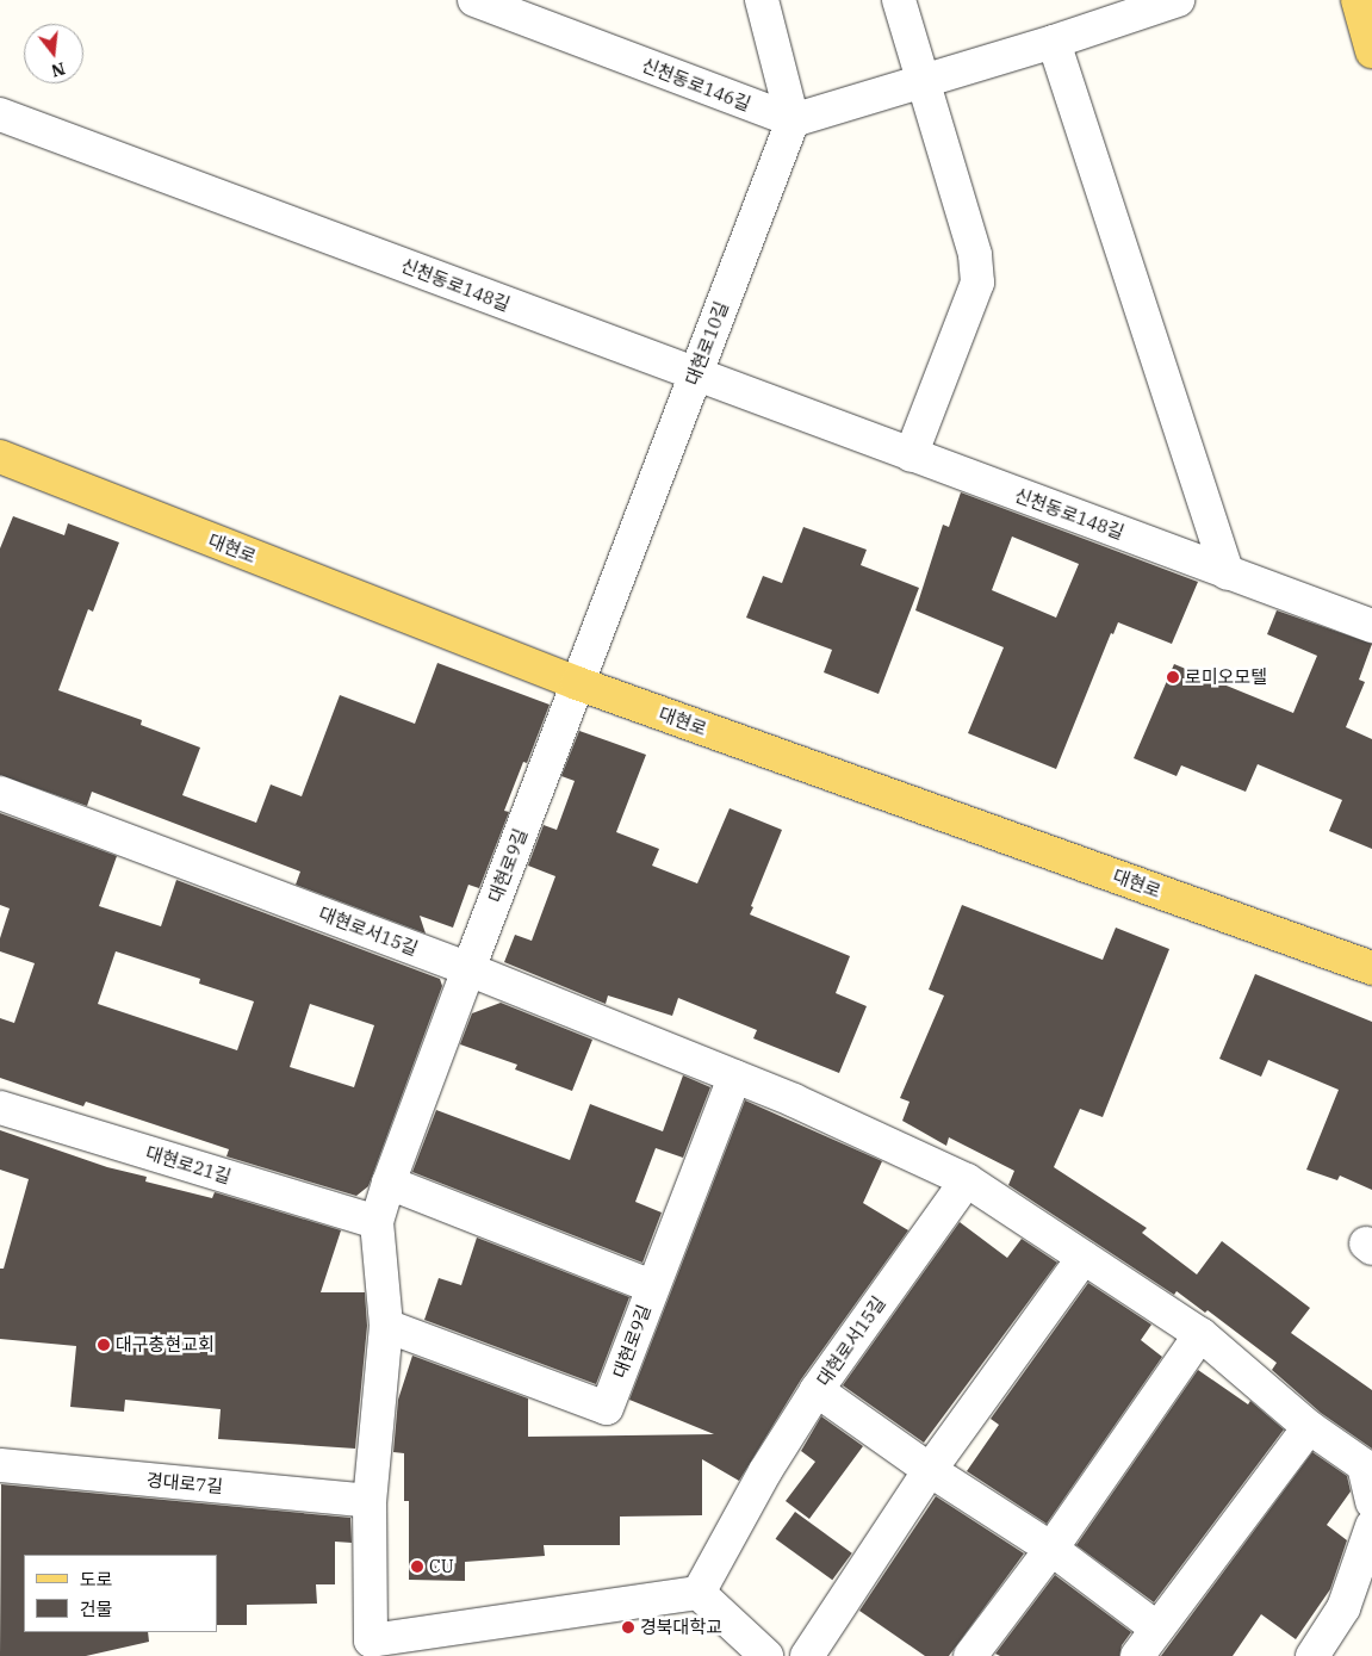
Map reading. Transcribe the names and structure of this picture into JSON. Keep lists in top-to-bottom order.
{
  "streets": {
    "main road": ["대현로"],
    "street": [
      "신천동로146길",
      "신천동로148길",
      "대현로10길",
      "대현로9길",
      "대현로서15길",
      "대현로21길",
      "경대로7길"
    ]
  },
  "crossings": [
    ["신천동로146길", "대현로10길"],
    ["신천동로148길", "대현로10길"],
    ["대현로10길", "대현로"],
    ["대현로10길", "대현로9길"],
    ["대현로", "대현로9길"],
    ["대현로9길", "대현로서15길"],
    ["대현로9길", "대현로21길"],
    ["대현로9길", "경대로7길"]
  ],
  "places": [
    "로미오모텔",
    "대구충현교회",
    "CU",
    "경북대학교"
  ],
  "legend": ["도로", "건물"],
  "north": "bottom"
}
